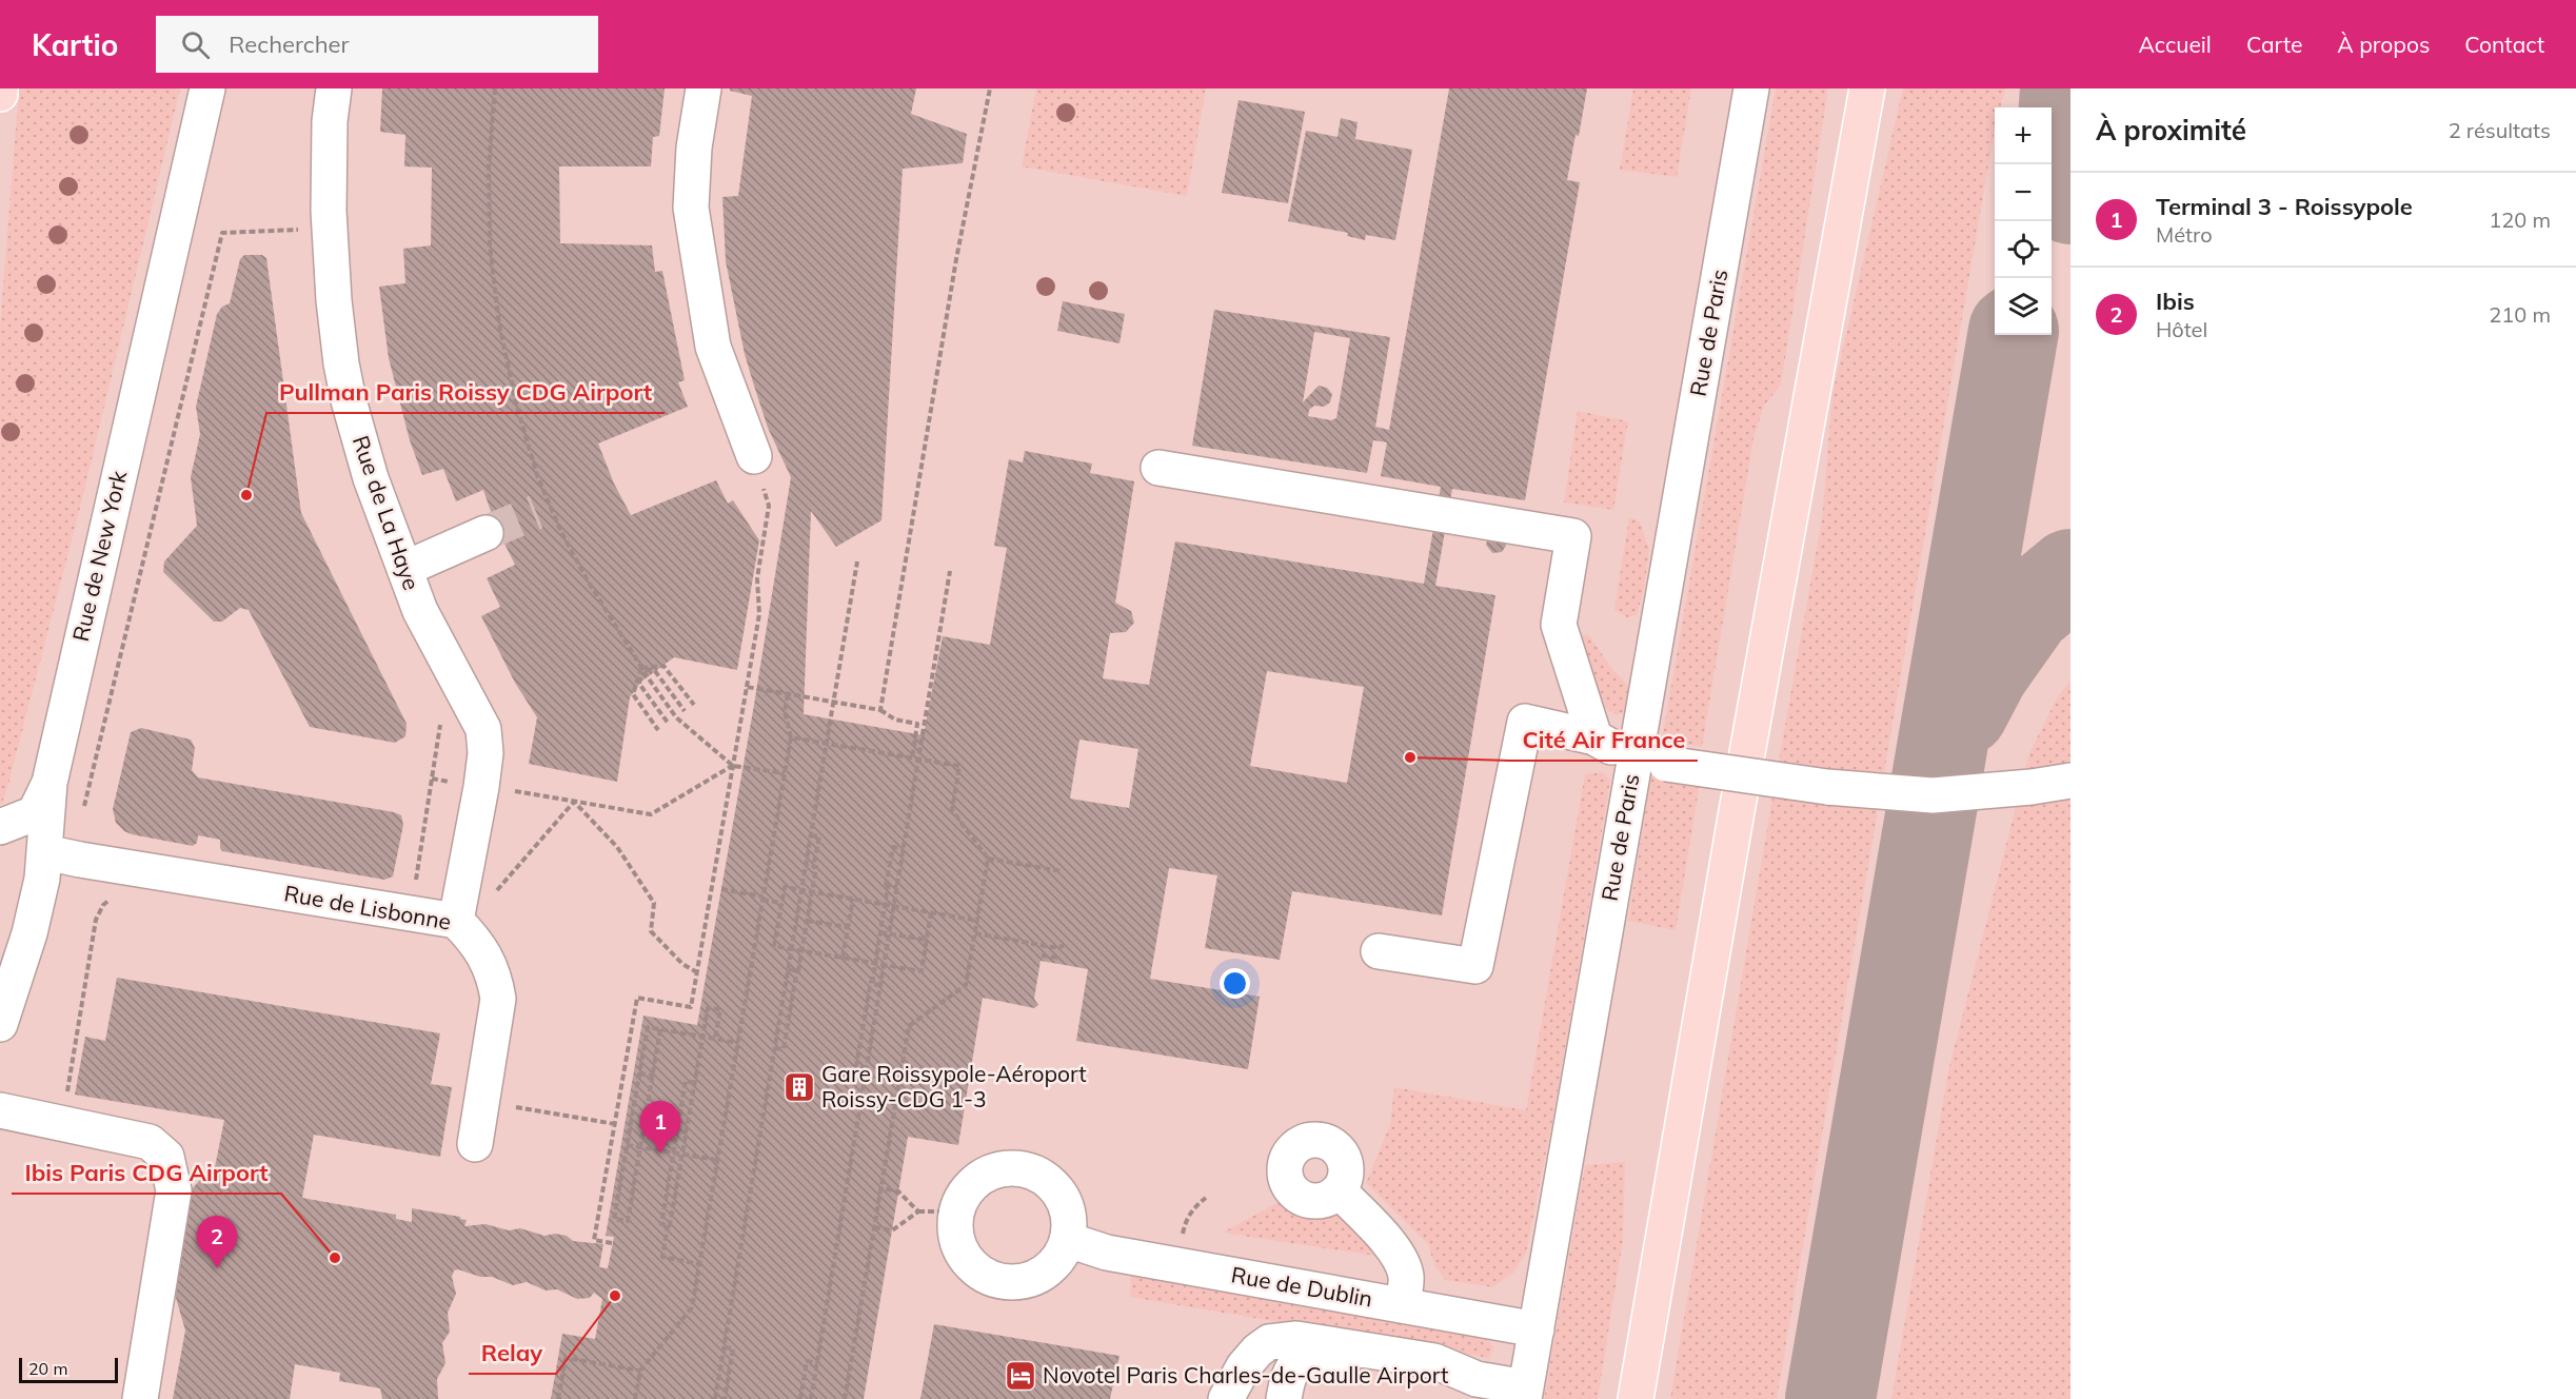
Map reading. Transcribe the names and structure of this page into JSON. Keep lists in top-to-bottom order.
{
  "streets": {
    "street": [
      "Rue de Paris",
      "Rue de La Haye",
      "Rue de New York",
      "Rue de Lisbonne",
      "Rue de Dublin"
    ]
  },
  "crossings": [
    ["Rue de Paris", "Rue de Dublin"],
    ["Rue de La Haye", "Rue de Lisbonne"],
    ["Rue de New York", "Rue de Lisbonne"]
  ],
  "places": {
    "other": [
      "Pullman Paris Roissy CDG Airport",
      "Cité Air France",
      "Ibis Paris CDG Airport",
      "Relay"
    ],
    "building": ["Gare Roissypole-Aéroport Roissy-CDG 1-3"],
    "hotel": ["Novotel Paris Charles-de-Gaulle Airport"]
  },
  "scale_bar": "20 m",
  "page": {
    "header": "Kartio",
    "search": "Rechercher",
    "nav": [
      "Accueil",
      "Carte",
      "À propos",
      "Contact"
    ],
    "heading": ["À proximité", "2 résultats"],
    "map_buttons": ["+", "−"],
    "list": [
      {
        "mark": "1",
        "name": "Terminal 3 - Roissypole",
        "note": "Métro",
        "value": "120 m"
      },
      {
        "mark": "2",
        "name": "Ibis",
        "note": "Hôtel",
        "value": "210 m"
      }
    ],
    "pins": ["1", "2"],
    "scale": "20 m"
  }
}
